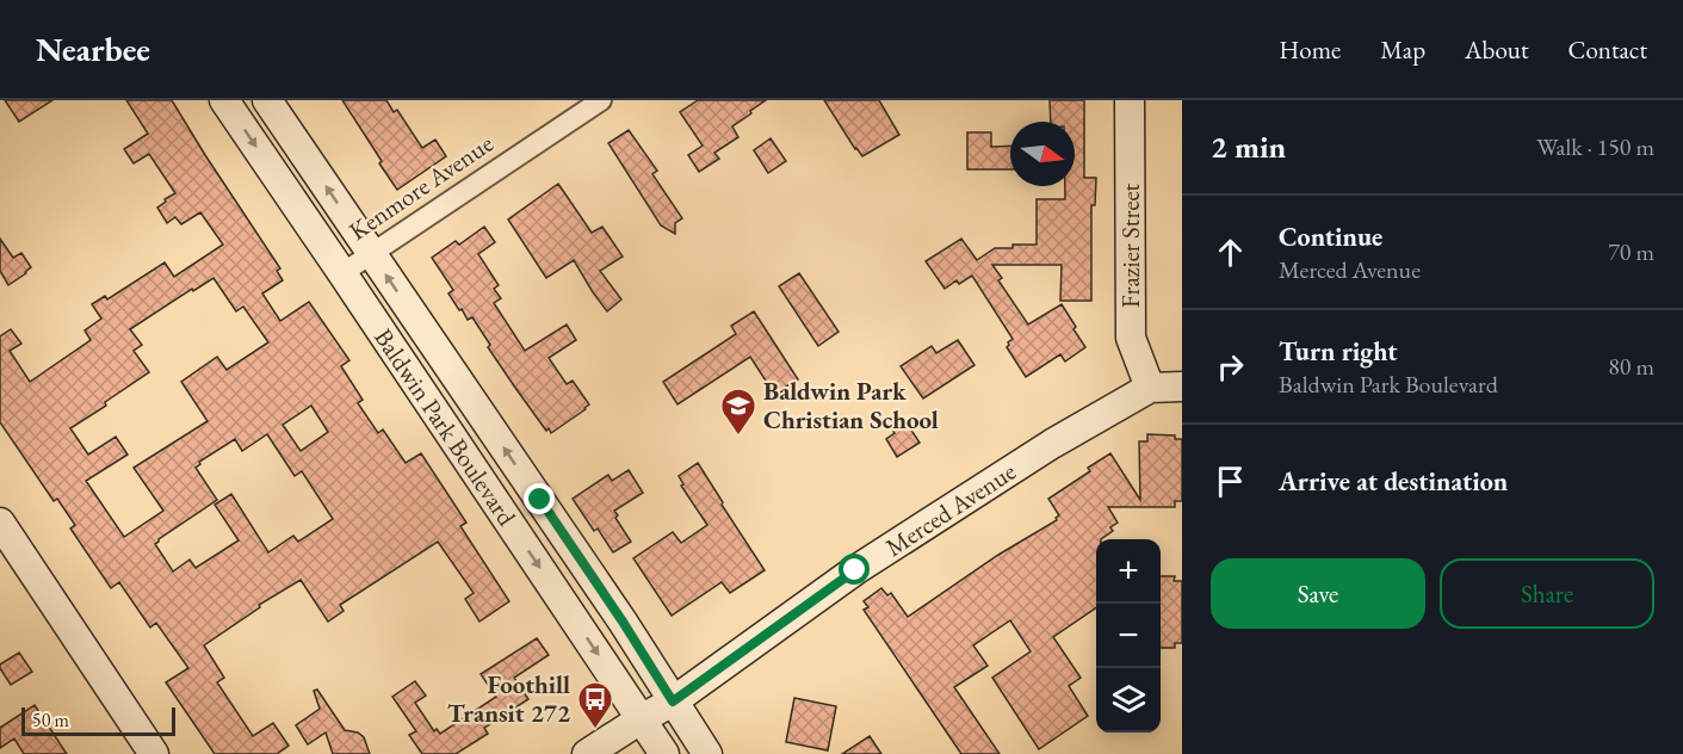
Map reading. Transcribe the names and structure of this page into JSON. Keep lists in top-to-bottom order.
{
  "streets": {
    "main road": ["Frazier Street", "Baldwin Park Boulevard", "Merced Avenue"],
    "street": ["Kenmore Avenue"]
  },
  "crossings": [
    ["Kenmore Avenue", "Baldwin Park Boulevard"],
    ["Frazier Street", "Merced Avenue"],
    ["Baldwin Park Boulevard", "Merced Avenue"]
  ],
  "places": {
    "school or university": ["Baldwin Park Christian School"],
    "bus stop": ["Foothill Transit 272"]
  },
  "scale_bar": "50 m",
  "north": "right",
  "page": {
    "header": "Nearbee",
    "nav": [
      "Home",
      "Map",
      "About",
      "Contact"
    ],
    "heading": ["2 min", "Walk · 150 m"],
    "list": [
      ["Continue", "Merced Avenue", "70 m"],
      ["Turn right", "Baldwin Park Boulevard", "80 m"],
      "Arrive at destination"
    ],
    "buttons": ["Save", "Share"],
    "map_buttons": ["+", "−"],
    "scale": "50 m"
  }
}
